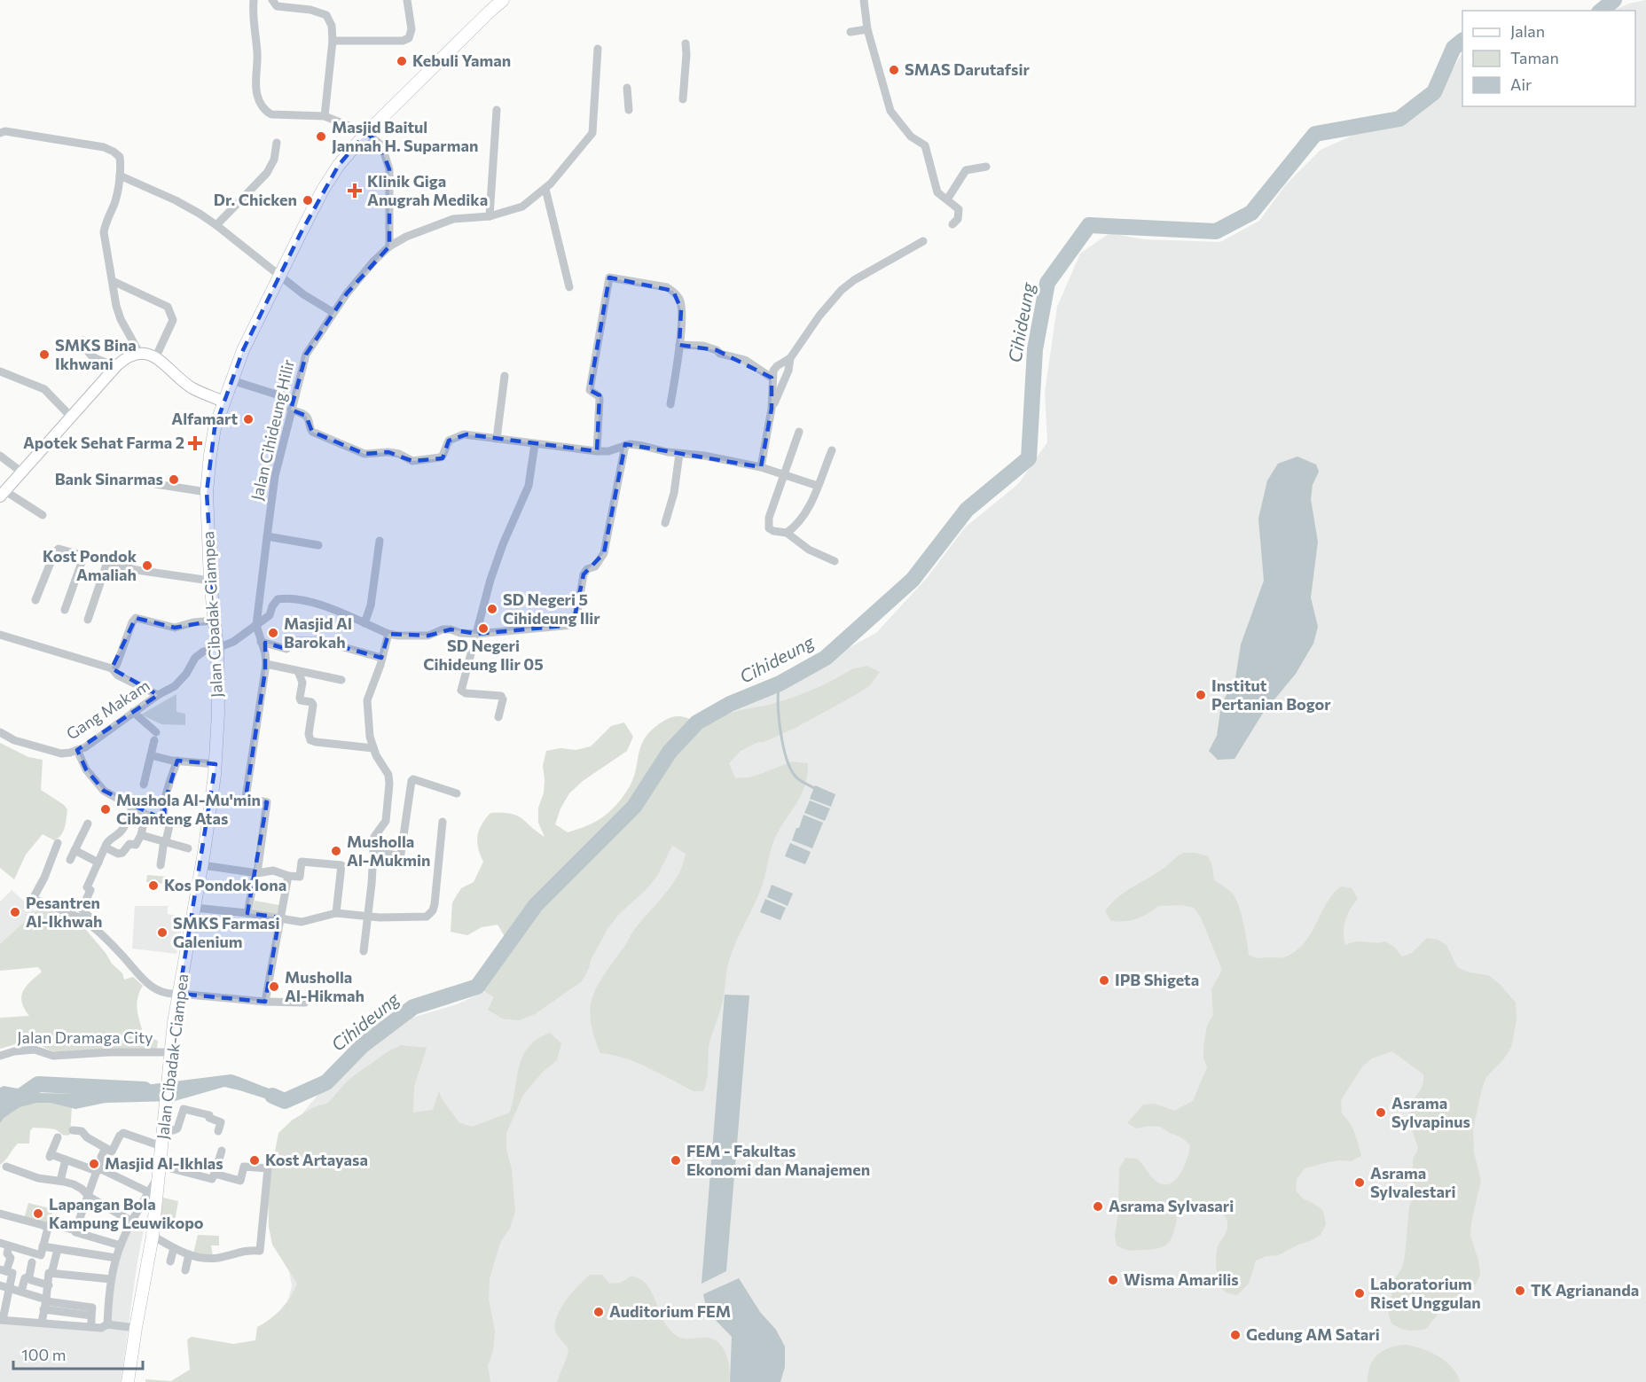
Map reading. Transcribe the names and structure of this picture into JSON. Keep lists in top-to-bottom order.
{
  "streets": {
    "highway": ["Jalan Cibadak-Ciampea"],
    "street": ["Jalan Cihideung Hilir", "Gang Makam", "Jalan Dramaga City"]
  },
  "crossings": [
    ["Jalan Cibadak-Ciampea", "Gang Makam"],
    ["Jalan Cibadak-Ciampea", "Jalan Dramaga City"]
  ],
  "water": ["Cihideung"],
  "places": {
    "other": [
      "Kebuli Yaman",
      "SMAS Darutafsir",
      "Masjid Baitul Jannah H. Suparman",
      "Dr. Chicken",
      "SMKS Bina Ikhwani",
      "Alfamart",
      "Bank Sinarmas",
      "Kost Pondok Amaliah",
      "SD Negeri 5 Cihideung Ilir",
      "SD Negeri Cihideung Ilir 05",
      "Masjid Al Barokah",
      "Institut Pertanian Bogor",
      "Mushola Al-Mu'min Cibanteng Atas",
      "Musholla Al-Mukmin",
      "Kos Pondok Iona",
      "Pesantren Al-Ikhwah",
      "SMKS Farmasi Galenium",
      "IPB Shigeta",
      "Musholla Al-Hikmah",
      "Asrama Sylvapinus",
      "Kost Artayasa",
      "FEM - Fakultas Ekonomi dan Manajemen",
      "Masjid Al-Ikhlas",
      "Asrama Sylvalestari",
      "Asrama Sylvasari",
      "Lapangan Bola Kampung Leuwikopo",
      "Wisma Amarilis",
      "TK Agriananda",
      "Laboratorium Riset Unggulan",
      "Auditorium FEM",
      "Gedung AM Satari"
    ],
    "health": ["Klinik Giga Anugrah Medika", "Apotek Sehat Farma 2"]
  },
  "legend": ["Jalan", "Taman", "Air"],
  "scale_bar": "100 m"
}
